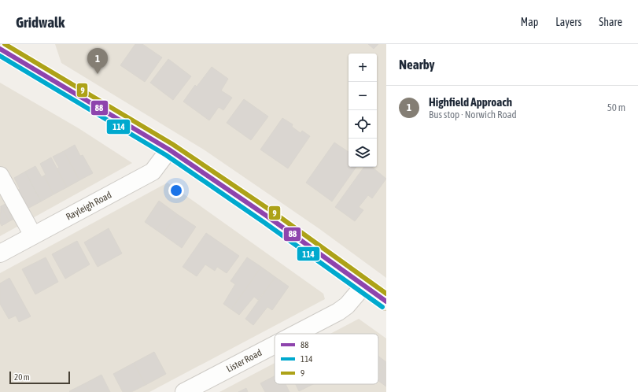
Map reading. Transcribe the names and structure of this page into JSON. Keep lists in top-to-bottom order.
{
  "streets": {
    "street": ["Rayleigh Road", "Lister Road"]
  },
  "lines": ["transit line 9", "transit line 88", "transit line 114"],
  "legend": ["88", "114", "9"],
  "scale_bar": "20 m",
  "page": {
    "header": "Gridwalk",
    "nav": ["Map", "Layers", "Share"],
    "heading": "Nearby",
    "pins": "1",
    "map_buttons": ["+", "−"],
    "list": [
      {
        "mark": "1",
        "name": "Highfield Approach",
        "note": "Bus stop · Norwich Road",
        "value": "50 m"
      }
    ],
    "scale": "20 m"
  }
}
